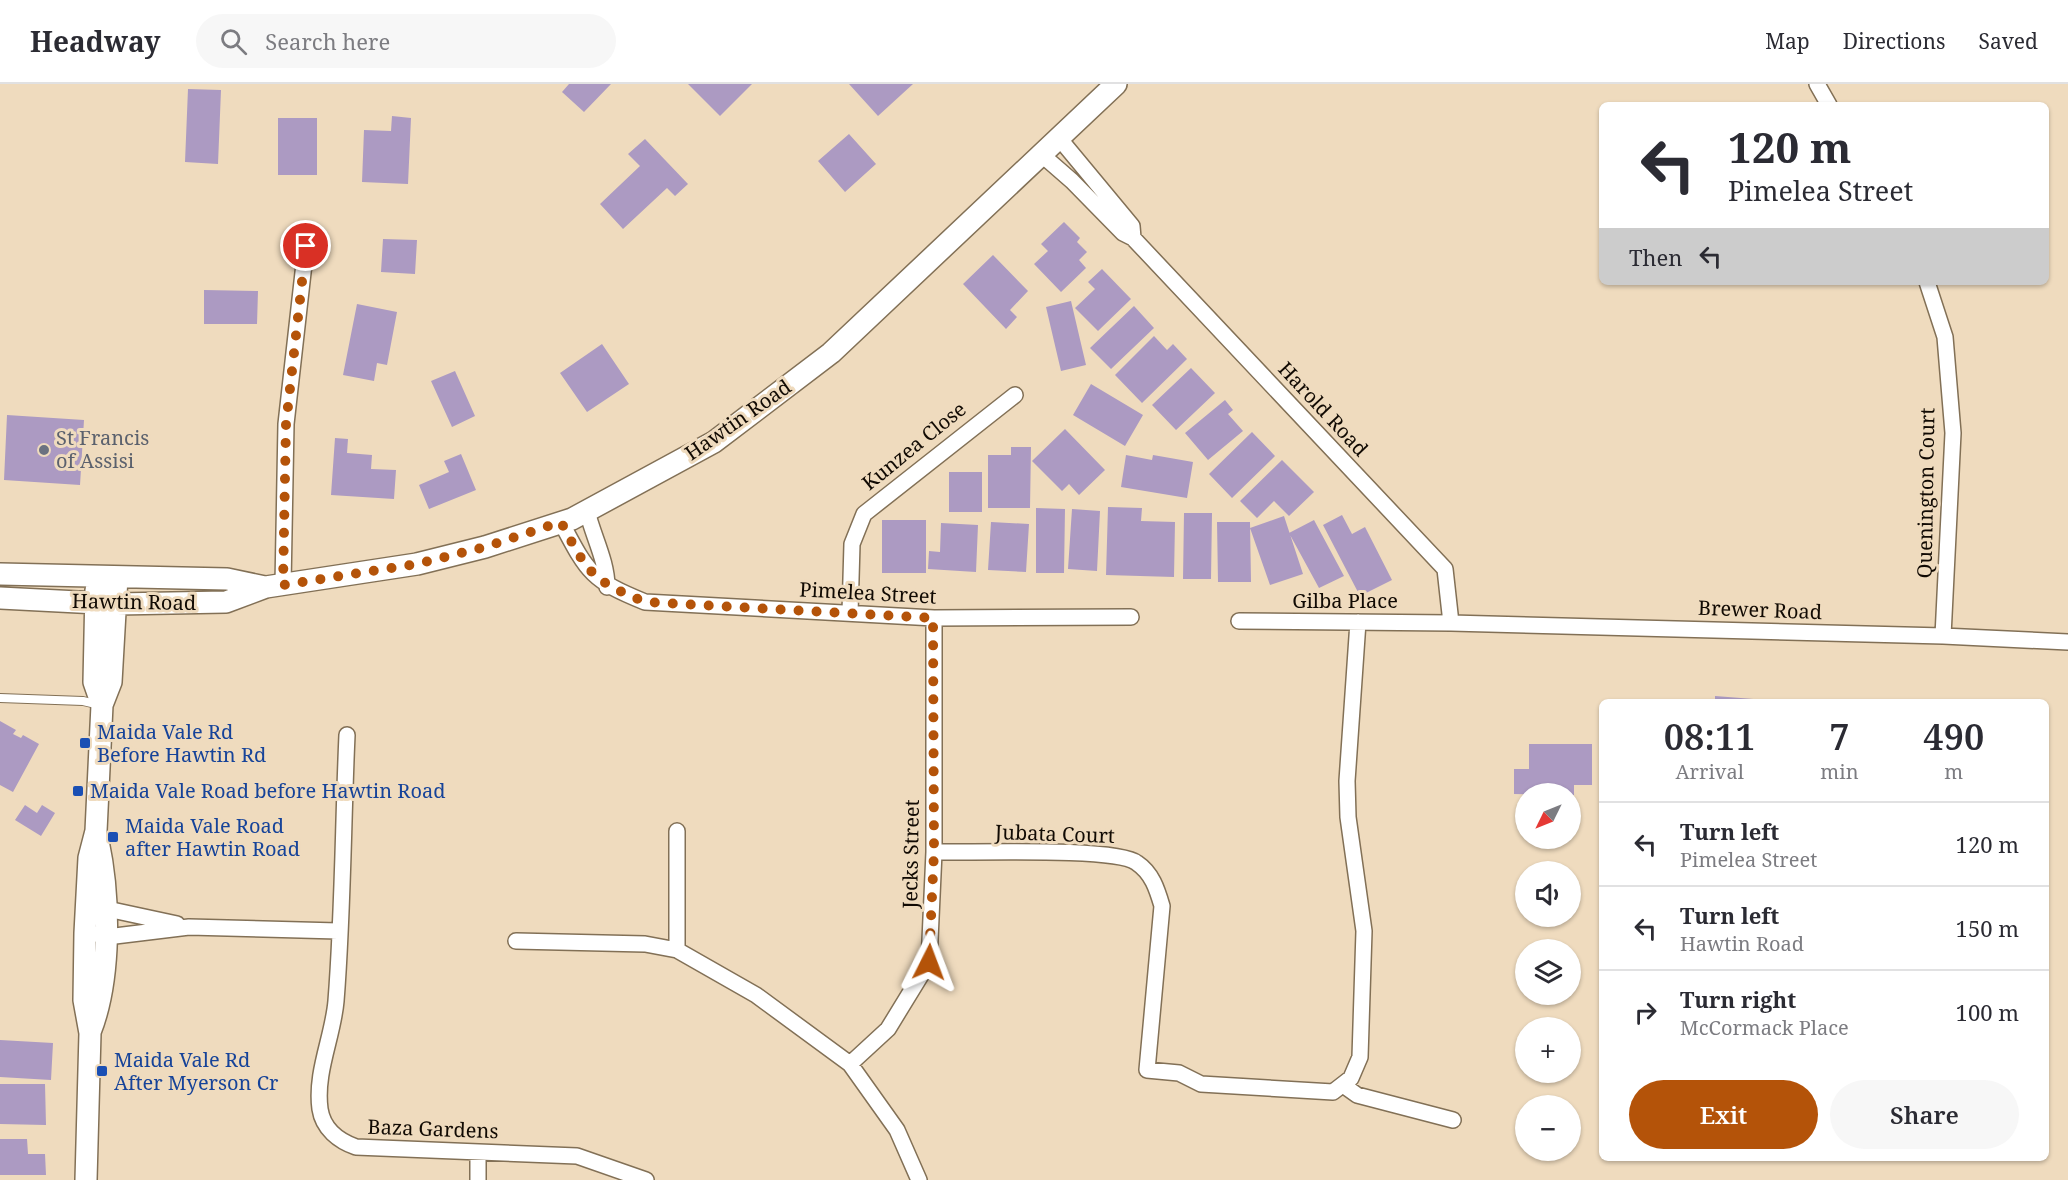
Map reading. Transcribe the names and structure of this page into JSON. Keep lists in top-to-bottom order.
{
  "streets": {
    "main road": ["Hawtin Road"],
    "street": [
      "Harold Road",
      "Kunzea Close",
      "Quenington Court",
      "Pimelea Street",
      "Gilba Place",
      "Brewer Road",
      "Jubata Court",
      "Jecks Street",
      "Baza Gardens"
    ]
  },
  "crossings": [
    ["Harold Road", "Hawtin Road"],
    ["Harold Road", "Gilba Place"],
    ["Harold Road", "Brewer Road"],
    ["Hawtin Road", "Pimelea Street"],
    ["Kunzea Close", "Pimelea Street"],
    ["Quenington Court", "Brewer Road"],
    ["Pimelea Street", "Jecks Street"],
    ["Gilba Place", "Brewer Road"],
    ["Jubata Court", "Jecks Street"]
  ],
  "places": {
    "other": ["St Francis of Assisi"],
    "transit": [
      "Maida Vale Rd Before Hawtin Rd",
      "Maida Vale Road before Hawtin Road",
      "Maida Vale Road after Hawtin Road",
      "Maida Vale Rd After Myerson Cr"
    ]
  },
  "north": "bottom left",
  "page": {
    "header": "Headway",
    "search": "Search here",
    "nav": ["Map", "Directions", "Saved"],
    "turn": ["120 m", "Pimelea Street"],
    "then": "Then",
    "eta": [
      "08:11",
      "Arrival",
      "7",
      "min",
      "490",
      "m"
    ],
    "map_buttons": ["+", "−"],
    "list": [
      {
        "name": "Turn left",
        "note": "Pimelea Street",
        "value": "120 m"
      },
      {
        "name": "Turn left",
        "note": "Hawtin Road",
        "value": "150 m"
      },
      {
        "name": "Turn right",
        "note": "McCormack Place",
        "value": "100 m"
      }
    ],
    "buttons": ["Exit", "Share"]
  }
}
